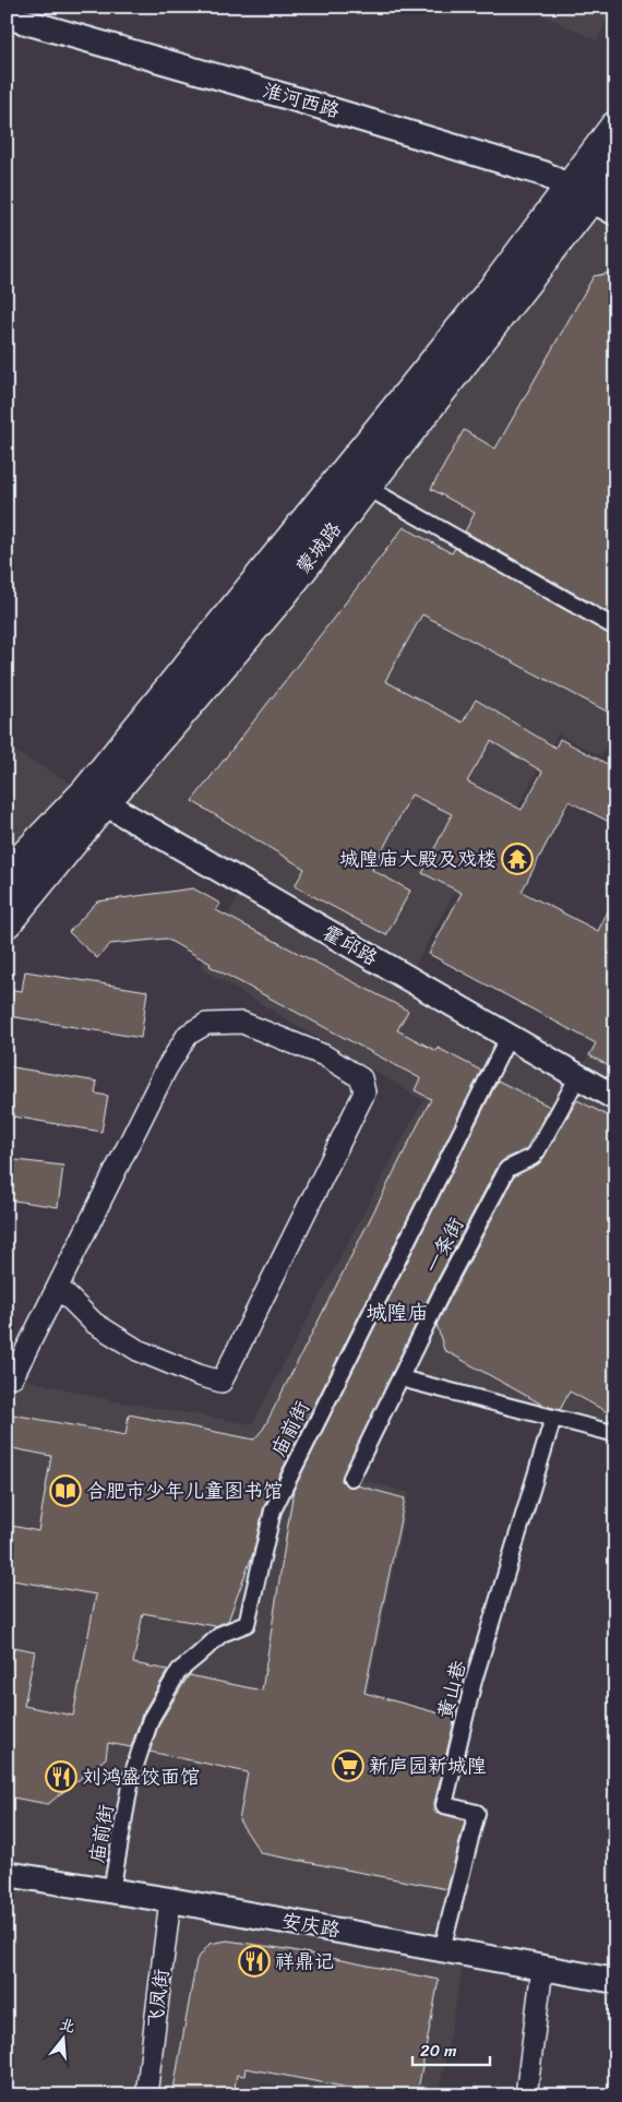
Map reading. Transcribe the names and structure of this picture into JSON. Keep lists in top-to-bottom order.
{
  "streets": {
    "main road": ["蒙城路"],
    "street": [
      "淮河西路",
      "霍邱路",
      "一条街",
      "庙前街",
      "黄山巷",
      "安庆路",
      "飞凤街"
    ]
  },
  "crossings": [
    ["淮河西路", "蒙城路"],
    ["蒙城路", "霍邱路"],
    ["霍邱路", "一条街"],
    ["霍邱路", "庙前街"],
    ["庙前街", "安庆路"],
    ["黄山巷", "安庆路"],
    ["安庆路", "飞凤街"]
  ],
  "districts": ["城隍庙"],
  "places": {
    "temple": ["城隍庙大殿及戏楼"],
    "library": ["合肥市少年儿童图书馆"],
    "supermarket": ["新庐园新城隍"],
    "restaurant": ["刘鸿盛饺面馆", "祥鼎记"]
  },
  "scale_bar": "20 m",
  "north": "top"
}
